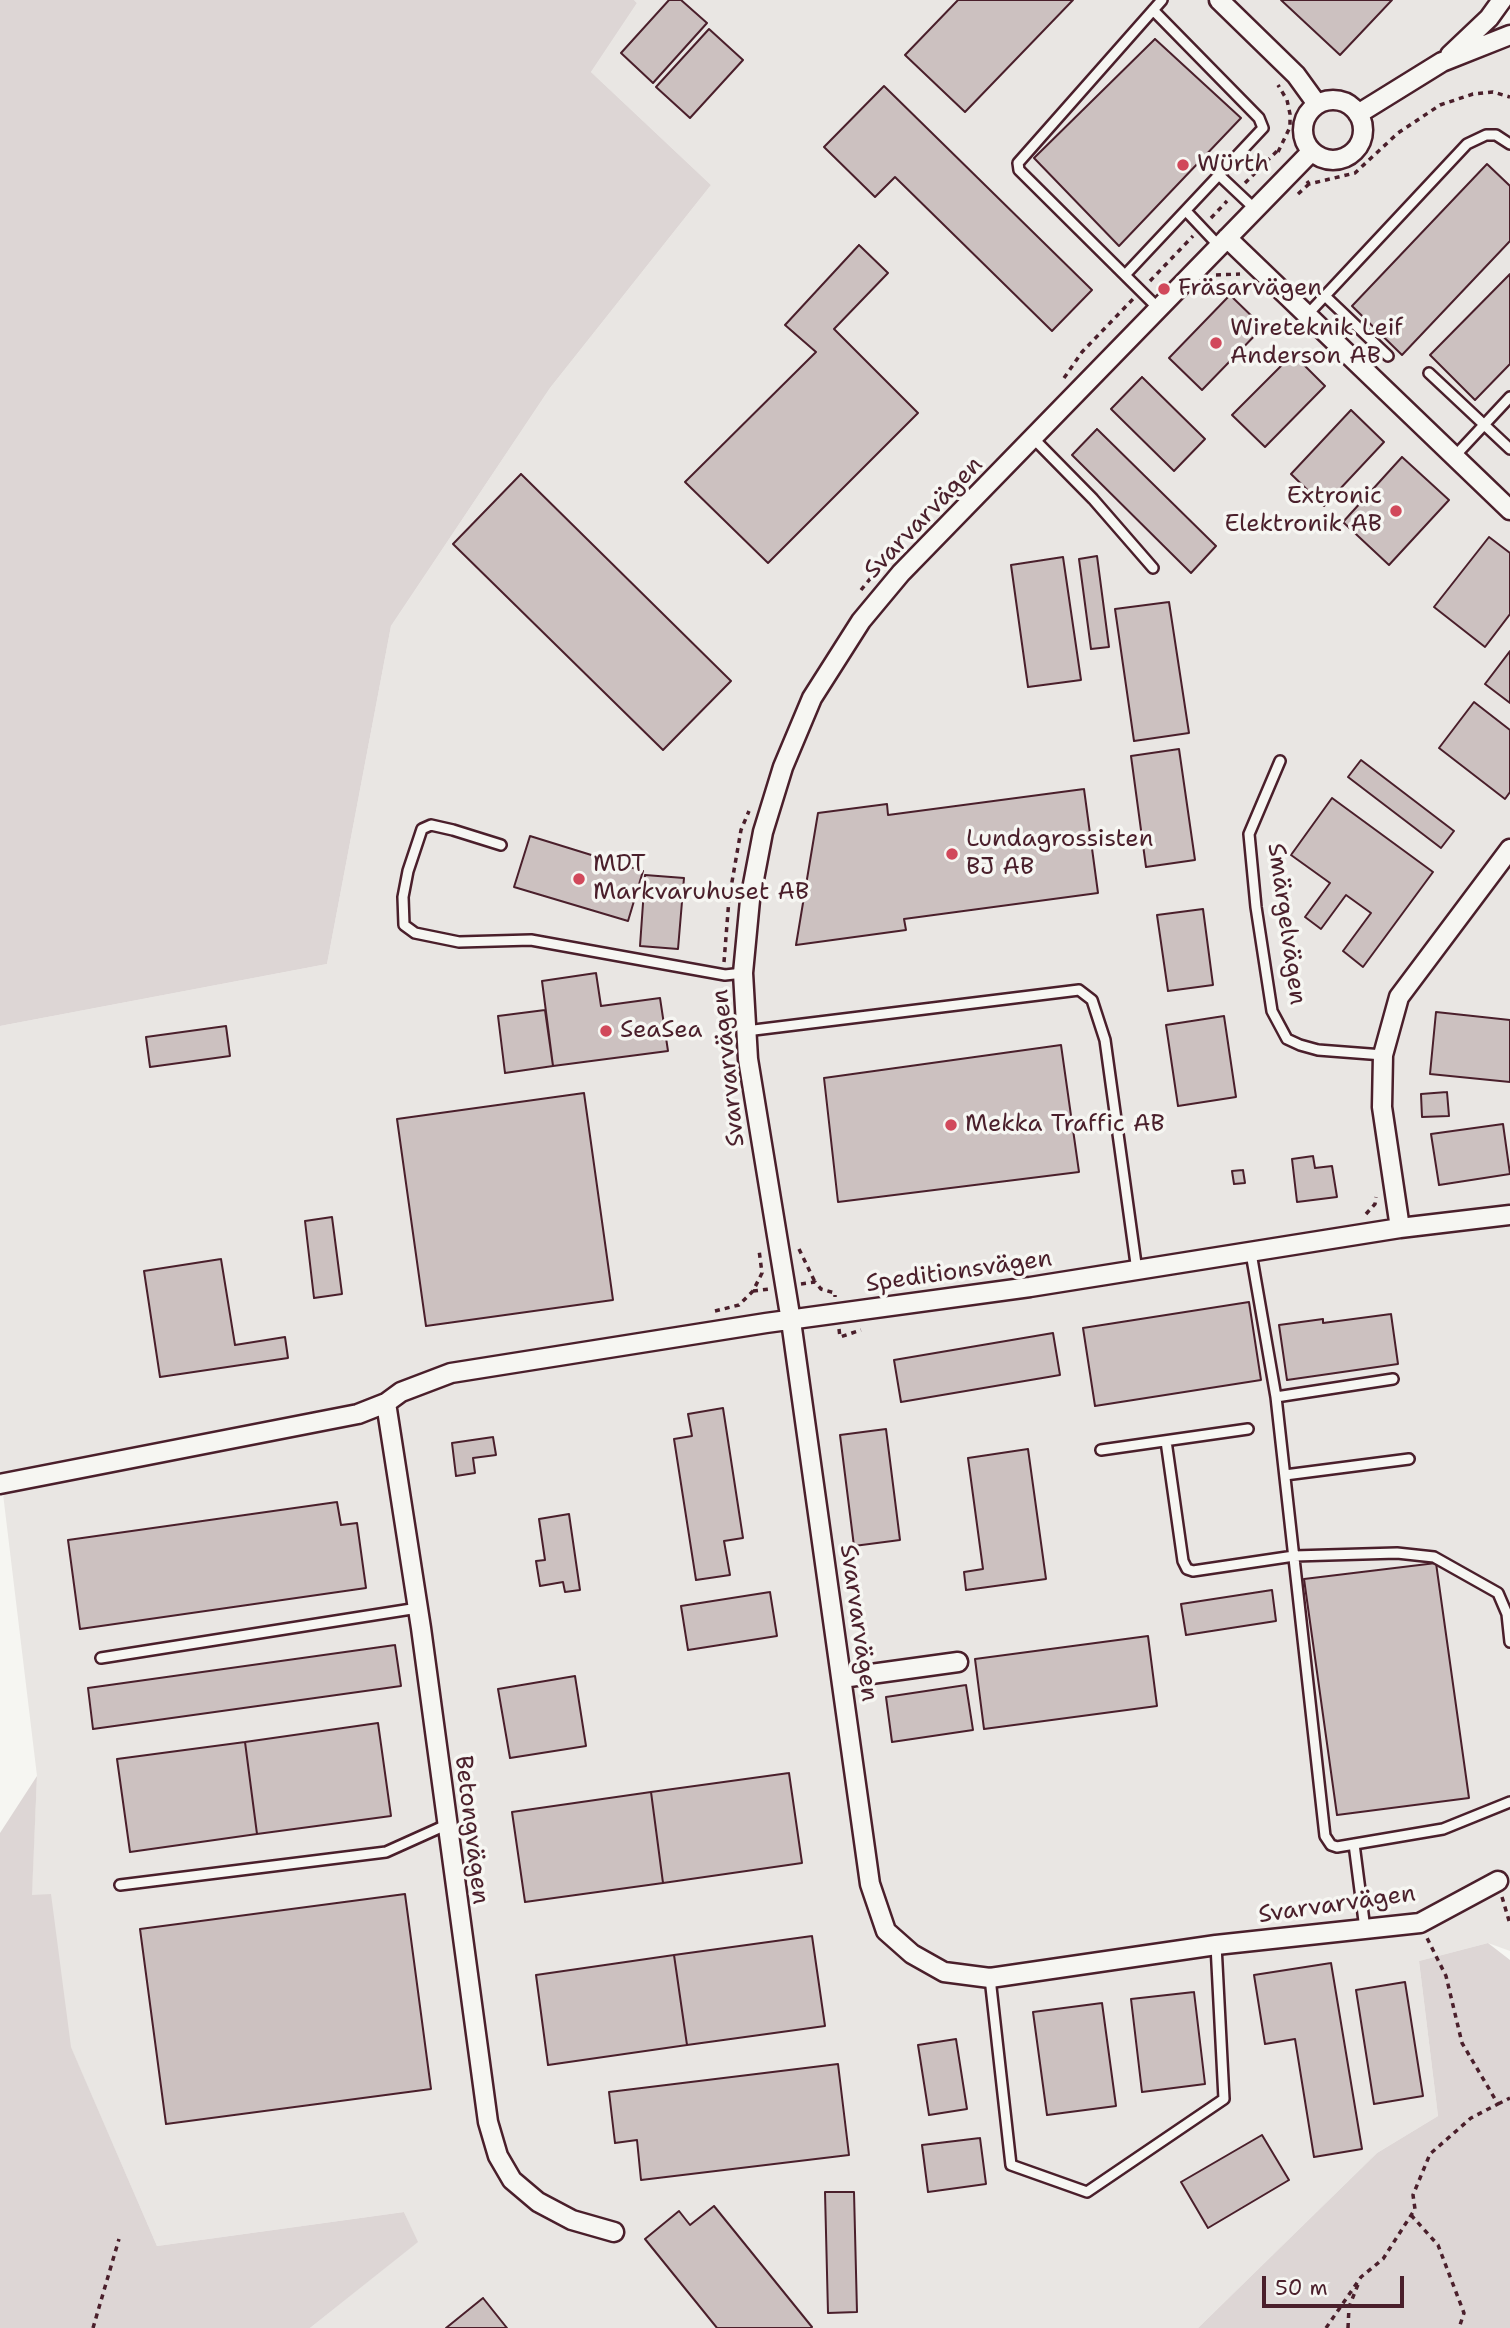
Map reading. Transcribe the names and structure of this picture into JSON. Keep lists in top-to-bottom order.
{
  "streets": {
    "street": ["Svarvarvägen", "Speditionsvägen", "Betongvägen"],
    "lane": ["Smärgelvägen"]
  },
  "crossings": [
    ["Svarvarvägen", "Speditionsvägen"],
    ["Speditionsvägen", "Betongvägen"]
  ],
  "places": [
    "Würth",
    "Fräsarvägen",
    "Wireteknik Leif Anderson AB",
    "Extronic Elektronik AB",
    "Lundagrossisten BJ AB",
    "MDT Markvaruhuset AB",
    "SeaSea",
    "Mekka Traffic AB"
  ],
  "scale_bar": "50 m"
}
